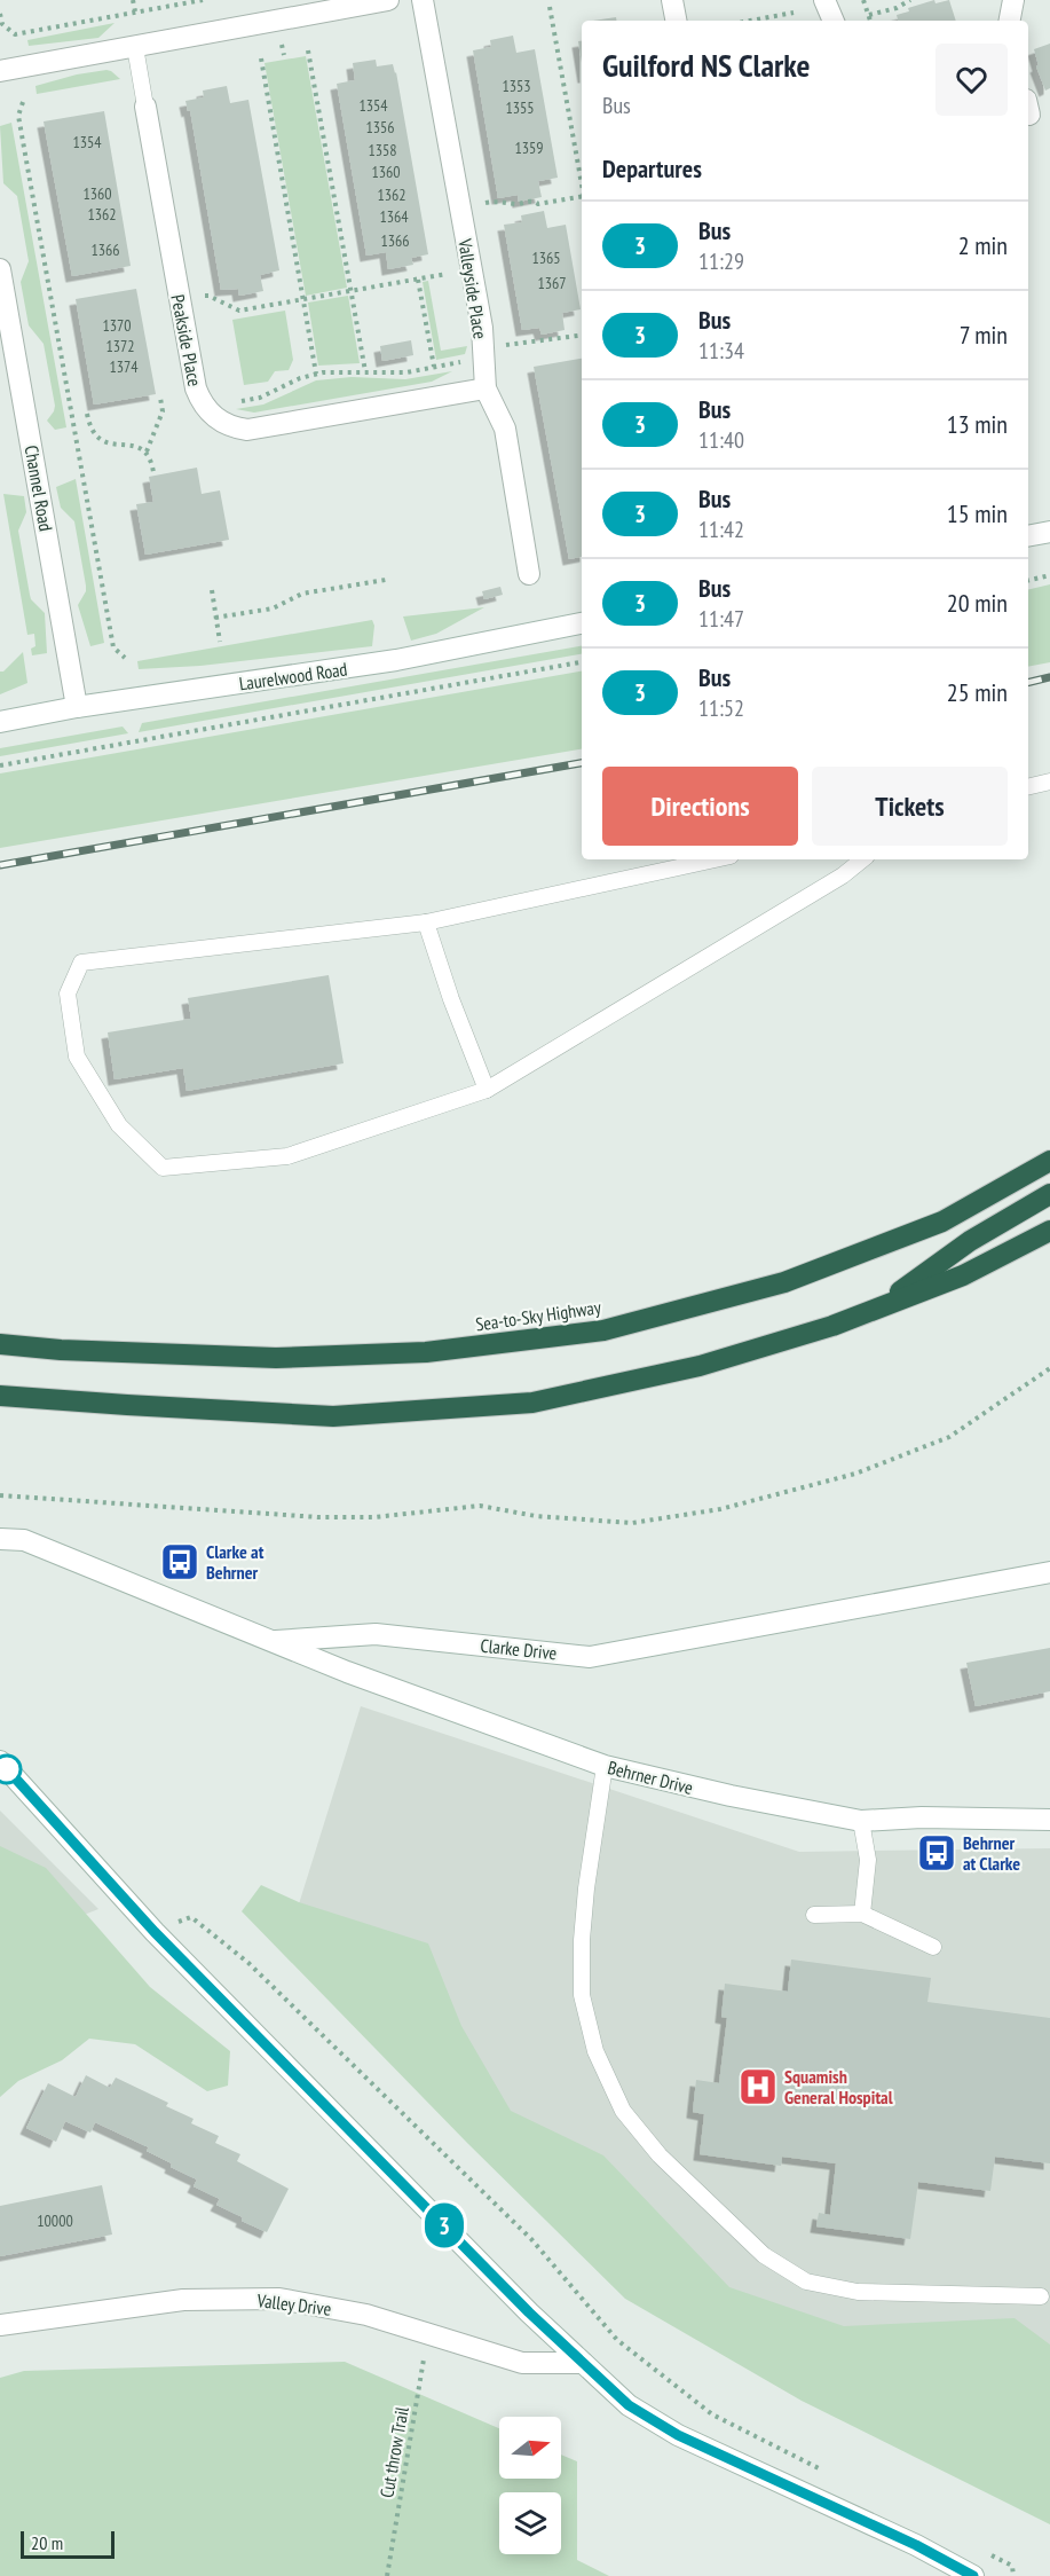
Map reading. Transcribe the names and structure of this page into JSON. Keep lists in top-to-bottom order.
{
  "streets": {
    "highway": ["Sea-to-Sky Highway"],
    "street": [
      "Valleyside Place",
      "Peakside Place",
      "Channel Road",
      "Laurelwood Road",
      "Clarke Drive",
      "Behrner Drive",
      "Valley Drive"
    ],
    "path": ["Cut throw Trail"]
  },
  "crossings": [
    ["Valleyside Place", "Peakside Place"],
    ["Channel Road", "Laurelwood Road"],
    ["Clarke Drive", "Behrner Drive"],
    ["Valley Drive", "Cut throw Trail"]
  ],
  "places": {
    "bus stop": ["Clarke at Behrner", "Behrner at Clarke"],
    "hospital": ["Squamish General Hospital"]
  },
  "lines": ["bus line 3"],
  "house_numbers": [
    "1353",
    "1354",
    "1355",
    "1356",
    "1354",
    "1359",
    "1358",
    "1360",
    "1360",
    "1362",
    "1362",
    "1364",
    "1366",
    "1366",
    "1365",
    "1367",
    "1370",
    "1372",
    "1374",
    "10000"
  ],
  "scale_bar": "20 m",
  "north": "right",
  "page": {
    "on_map": "3",
    "heading": [
      ["Guilford NS Clarke", "Bus"],
      "Departures"
    ],
    "list": [
      {
        "mark": "3",
        "name": "Bus",
        "note": "11:29",
        "value": "2 min"
      },
      {
        "mark": "3",
        "name": "Bus",
        "note": "11:34",
        "value": "7 min"
      },
      {
        "mark": "3",
        "name": "Bus",
        "note": "11:40",
        "value": "13 min"
      },
      {
        "mark": "3",
        "name": "Bus",
        "note": "11:42",
        "value": "15 min"
      },
      {
        "mark": "3",
        "name": "Bus",
        "note": "11:47",
        "value": "20 min"
      },
      {
        "mark": "3",
        "name": "Bus",
        "note": "11:52",
        "value": "25 min"
      }
    ],
    "buttons": ["Directions", "Tickets"],
    "scale": "20 m"
  }
}
